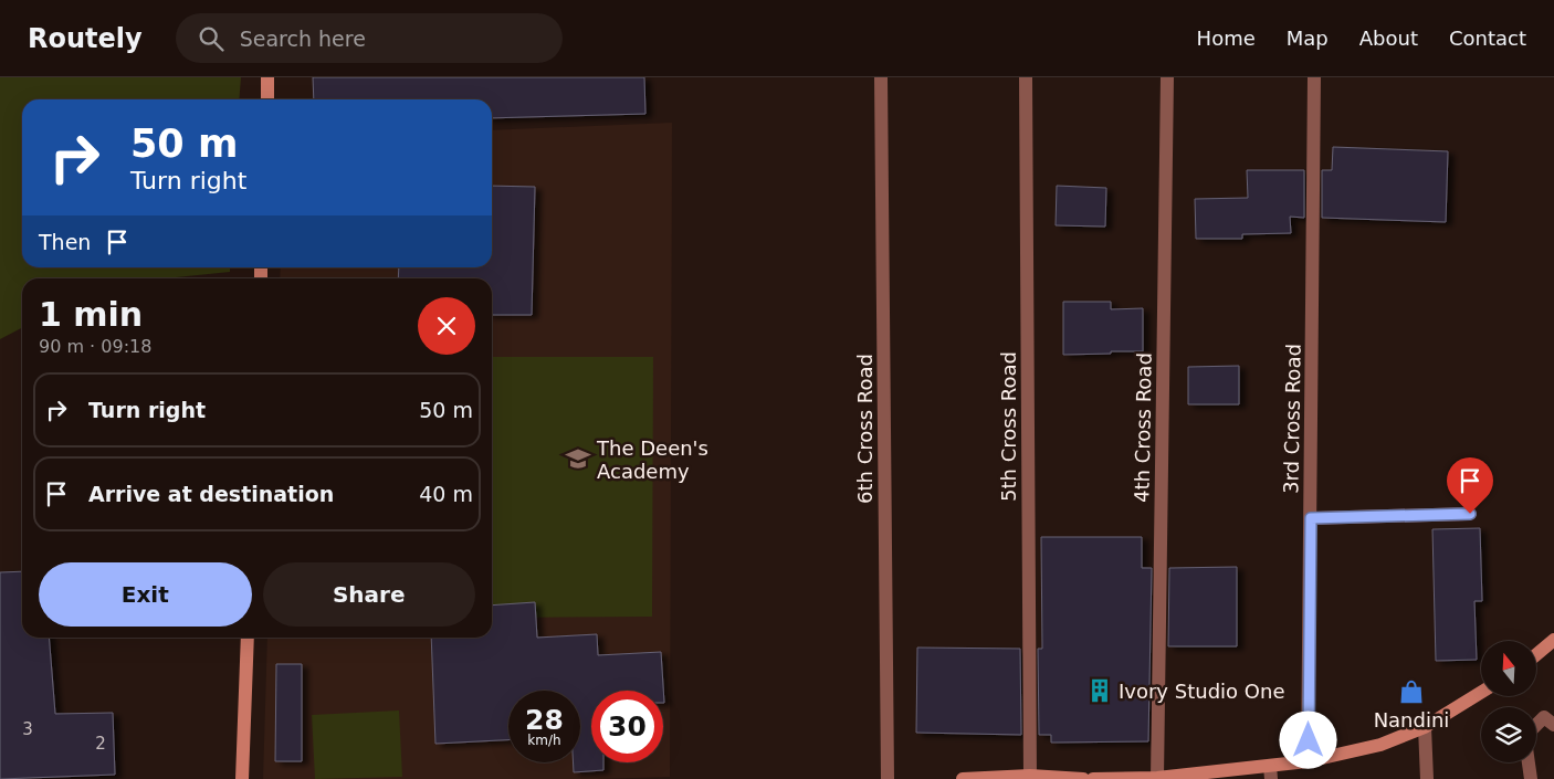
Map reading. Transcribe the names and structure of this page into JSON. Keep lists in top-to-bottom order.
{
  "streets": {
    "street": [
      "3rd Cross Road",
      "5th Cross Road",
      "4th Cross Road",
      "6th Cross Road"
    ]
  },
  "places": {
    "school or university": ["The Deen's Academy"],
    "building": ["Ivory Studio One"],
    "shop": ["Nandini"]
  },
  "house_numbers": ["3", "2"],
  "north": "top",
  "page": {
    "header": "Routely",
    "search": "Search here",
    "nav": [
      "Home",
      "Map",
      "About",
      "Contact"
    ],
    "turn": ["50 m", "Turn right"],
    "then": "Then",
    "heading": ["1 min", "90 m · 09:18"],
    "list": [
      {
        "name": "Turn right",
        "value": "50 m"
      },
      {
        "name": "Arrive at destination",
        "value": "40 m"
      }
    ],
    "buttons": ["Exit", "Share"],
    "speed": "28 km/h",
    "limit": "30"
  }
}
